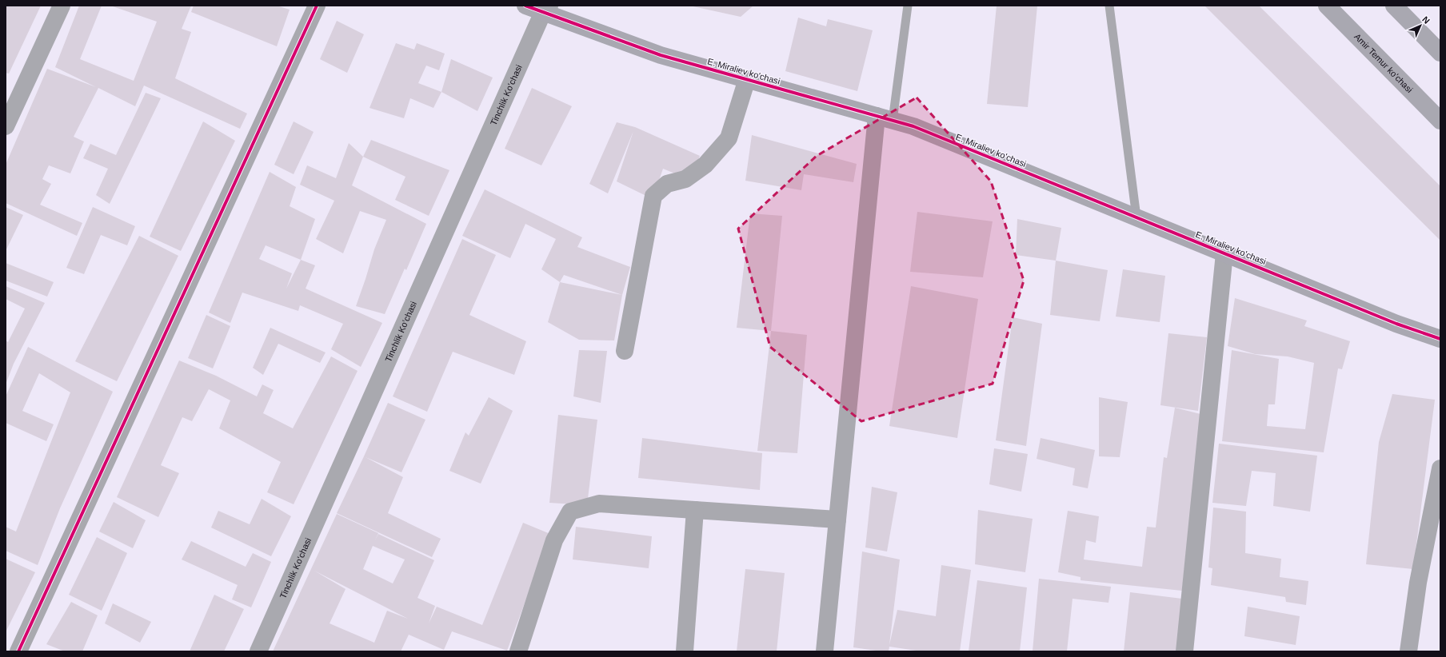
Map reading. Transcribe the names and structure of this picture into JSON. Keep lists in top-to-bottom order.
{
  "streets": {
    "street": ["Amir Temur ko'chasi", "E. Miraliev ko'chasi", "Tinchlik Ko’chasi"]
  },
  "crossings": [
    ["E. Miraliev ko'chasi", "Tinchlik Ko’chasi"]
  ],
  "north": "top right"
}
